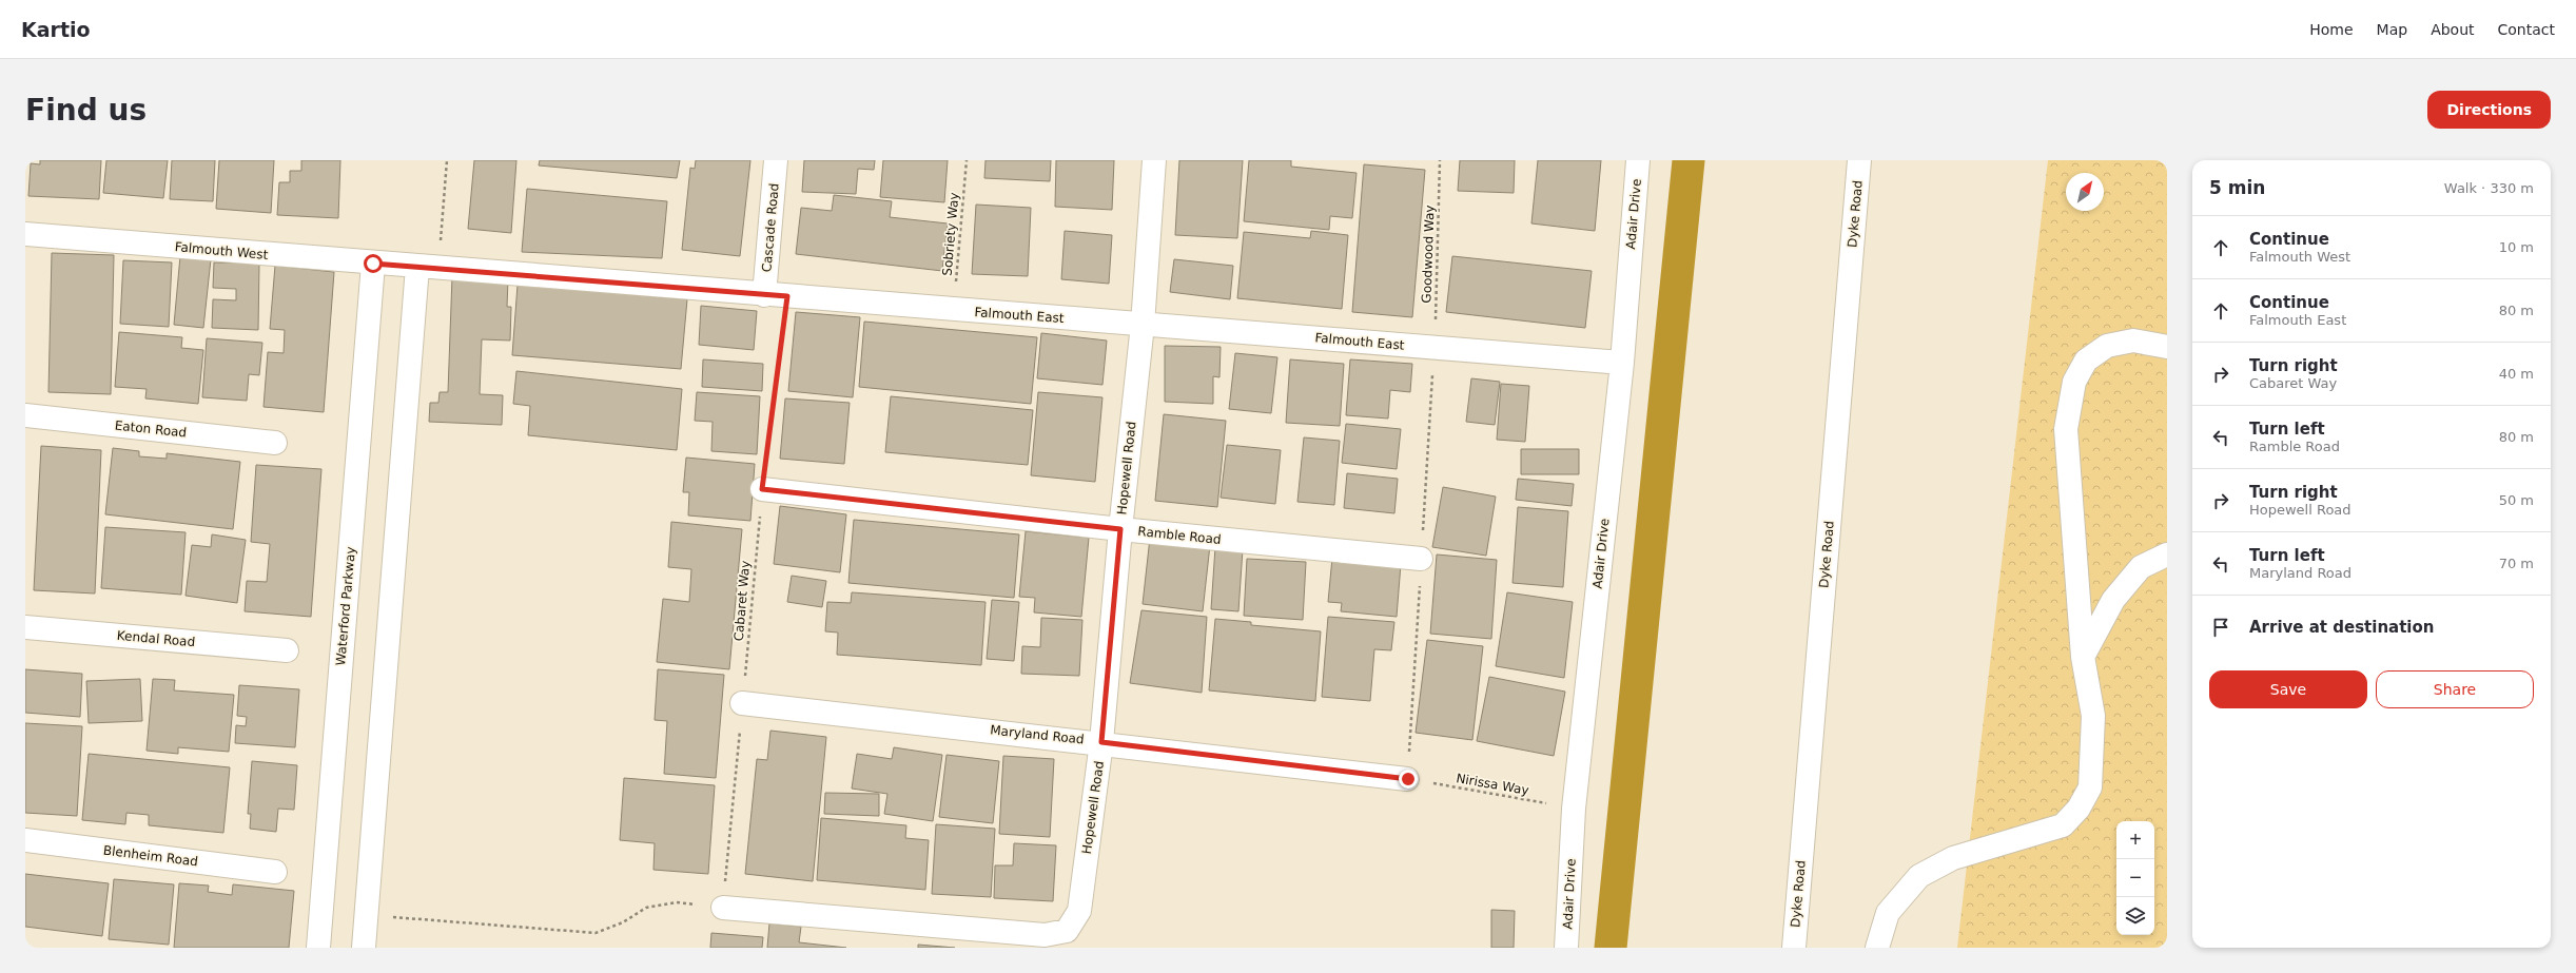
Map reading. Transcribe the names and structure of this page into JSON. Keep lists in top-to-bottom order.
{
  "streets": {
    "street": [
      "Adair Drive",
      "Dyke Road",
      "Cascade Road",
      "Falmouth West",
      "Falmouth East",
      "Eaton Road",
      "Hopewell Road",
      "Ramble Road",
      "Waterford Parkway",
      "Kendal Road",
      "Maryland Road",
      "Blenheim Road"
    ],
    "path": [
      "Sobriety Way",
      "Goodwood Way",
      "Cabaret Way",
      "Nirissa Way"
    ]
  },
  "crossings": [
    ["Adair Drive", "Falmouth East"],
    ["Adair Drive", "Nirissa Way"],
    ["Cascade Road", "Falmouth East"],
    ["Sobriety Way", "Falmouth East"],
    ["Falmouth West", "Falmouth East"],
    ["Falmouth West", "Waterford Parkway"],
    ["Goodwood Way", "Falmouth East"],
    ["Falmouth East", "Hopewell Road"],
    ["Falmouth East", "Cabaret Way"],
    ["Hopewell Road", "Ramble Road"],
    ["Hopewell Road", "Cabaret Way"],
    ["Hopewell Road", "Maryland Road"],
    ["Ramble Road", "Cabaret Way"],
    ["Cabaret Way", "Maryland Road"],
    ["Maryland Road", "Nirissa Way"]
  ],
  "north": "top right",
  "page": {
    "header": "Kartio",
    "nav": [
      "Home",
      "Map",
      "About",
      "Contact"
    ],
    "buttons": [
      "Directions",
      ["Save", "Share"]
    ],
    "title": "Find us",
    "heading": ["5 min", "Walk · 330 m"],
    "list": [
      ["Continue", "Falmouth West", "10 m"],
      ["Continue", "Falmouth East", "80 m"],
      ["Turn right", "Cabaret Way", "40 m"],
      ["Turn left", "Ramble Road", "80 m"],
      ["Turn right", "Hopewell Road", "50 m"],
      ["Turn left", "Maryland Road", "70 m"],
      "Arrive at destination"
    ],
    "map_buttons": ["+", "−"]
  }
}
